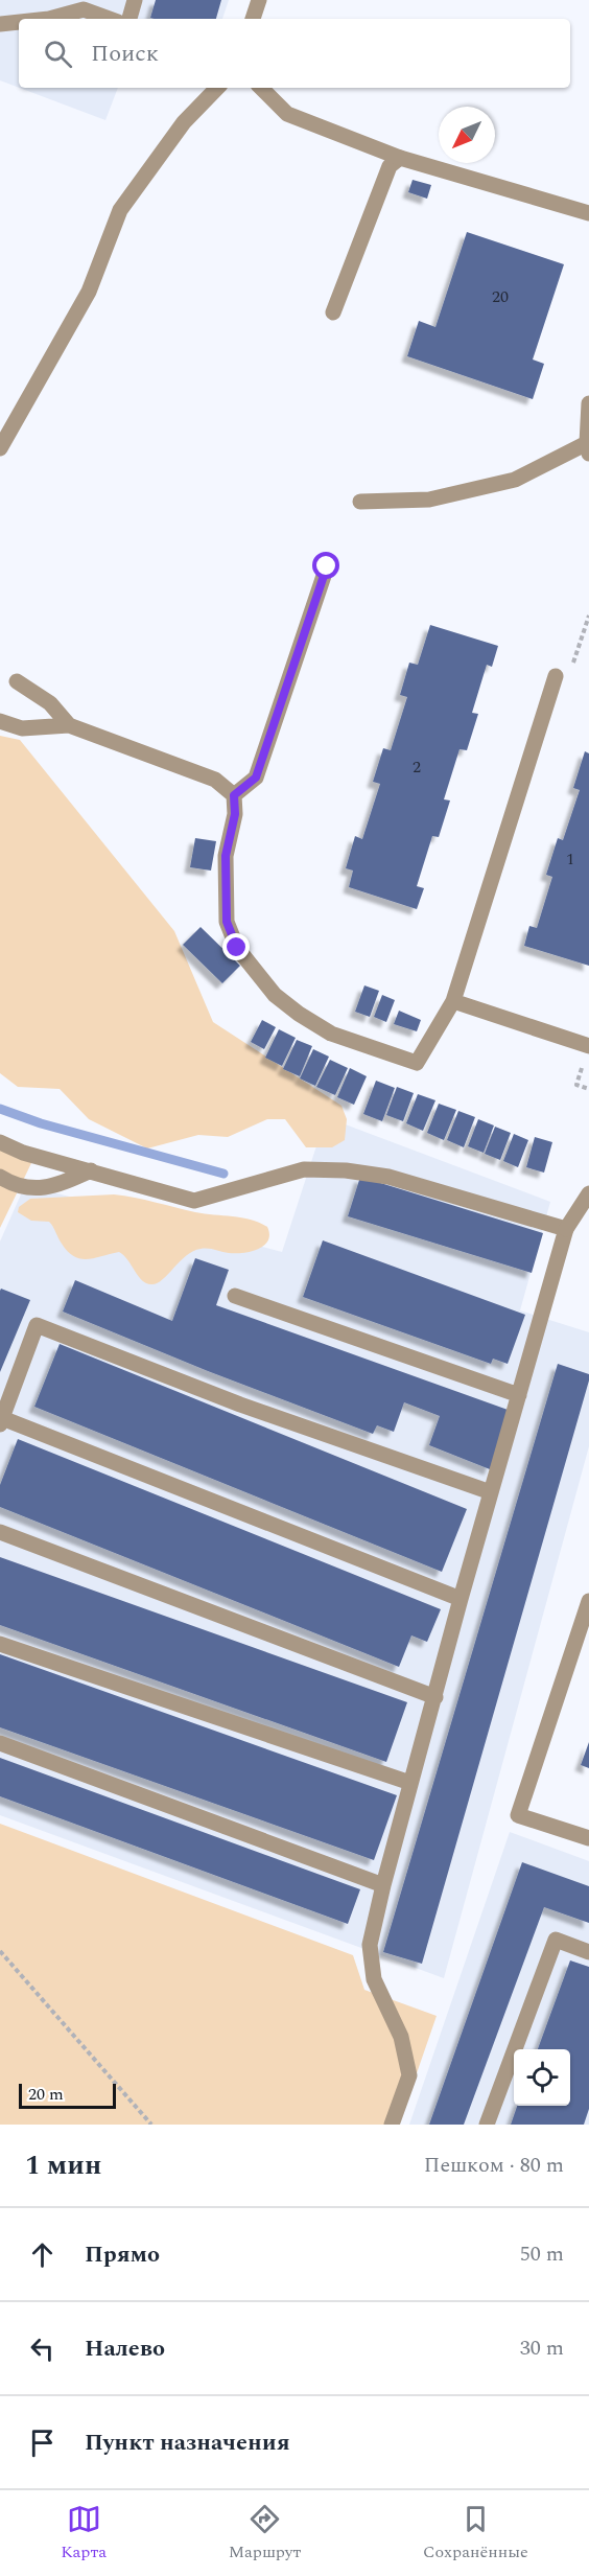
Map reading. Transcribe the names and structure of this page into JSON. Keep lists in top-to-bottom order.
{
  "house_numbers": ["20", "2", "1"],
  "scale_bar": "20 m",
  "north": "bottom left",
  "page": {
    "search": "Поиск",
    "scale": "20 m",
    "heading": ["1 мин", "Пешком · 80 m"],
    "list": [
      ["Прямо", "50 m"],
      ["Налево", "30 m"],
      "Пункт назначения"
    ],
    "nav": ["Карта", "Маршрут", "Сохранённые"]
  }
}
